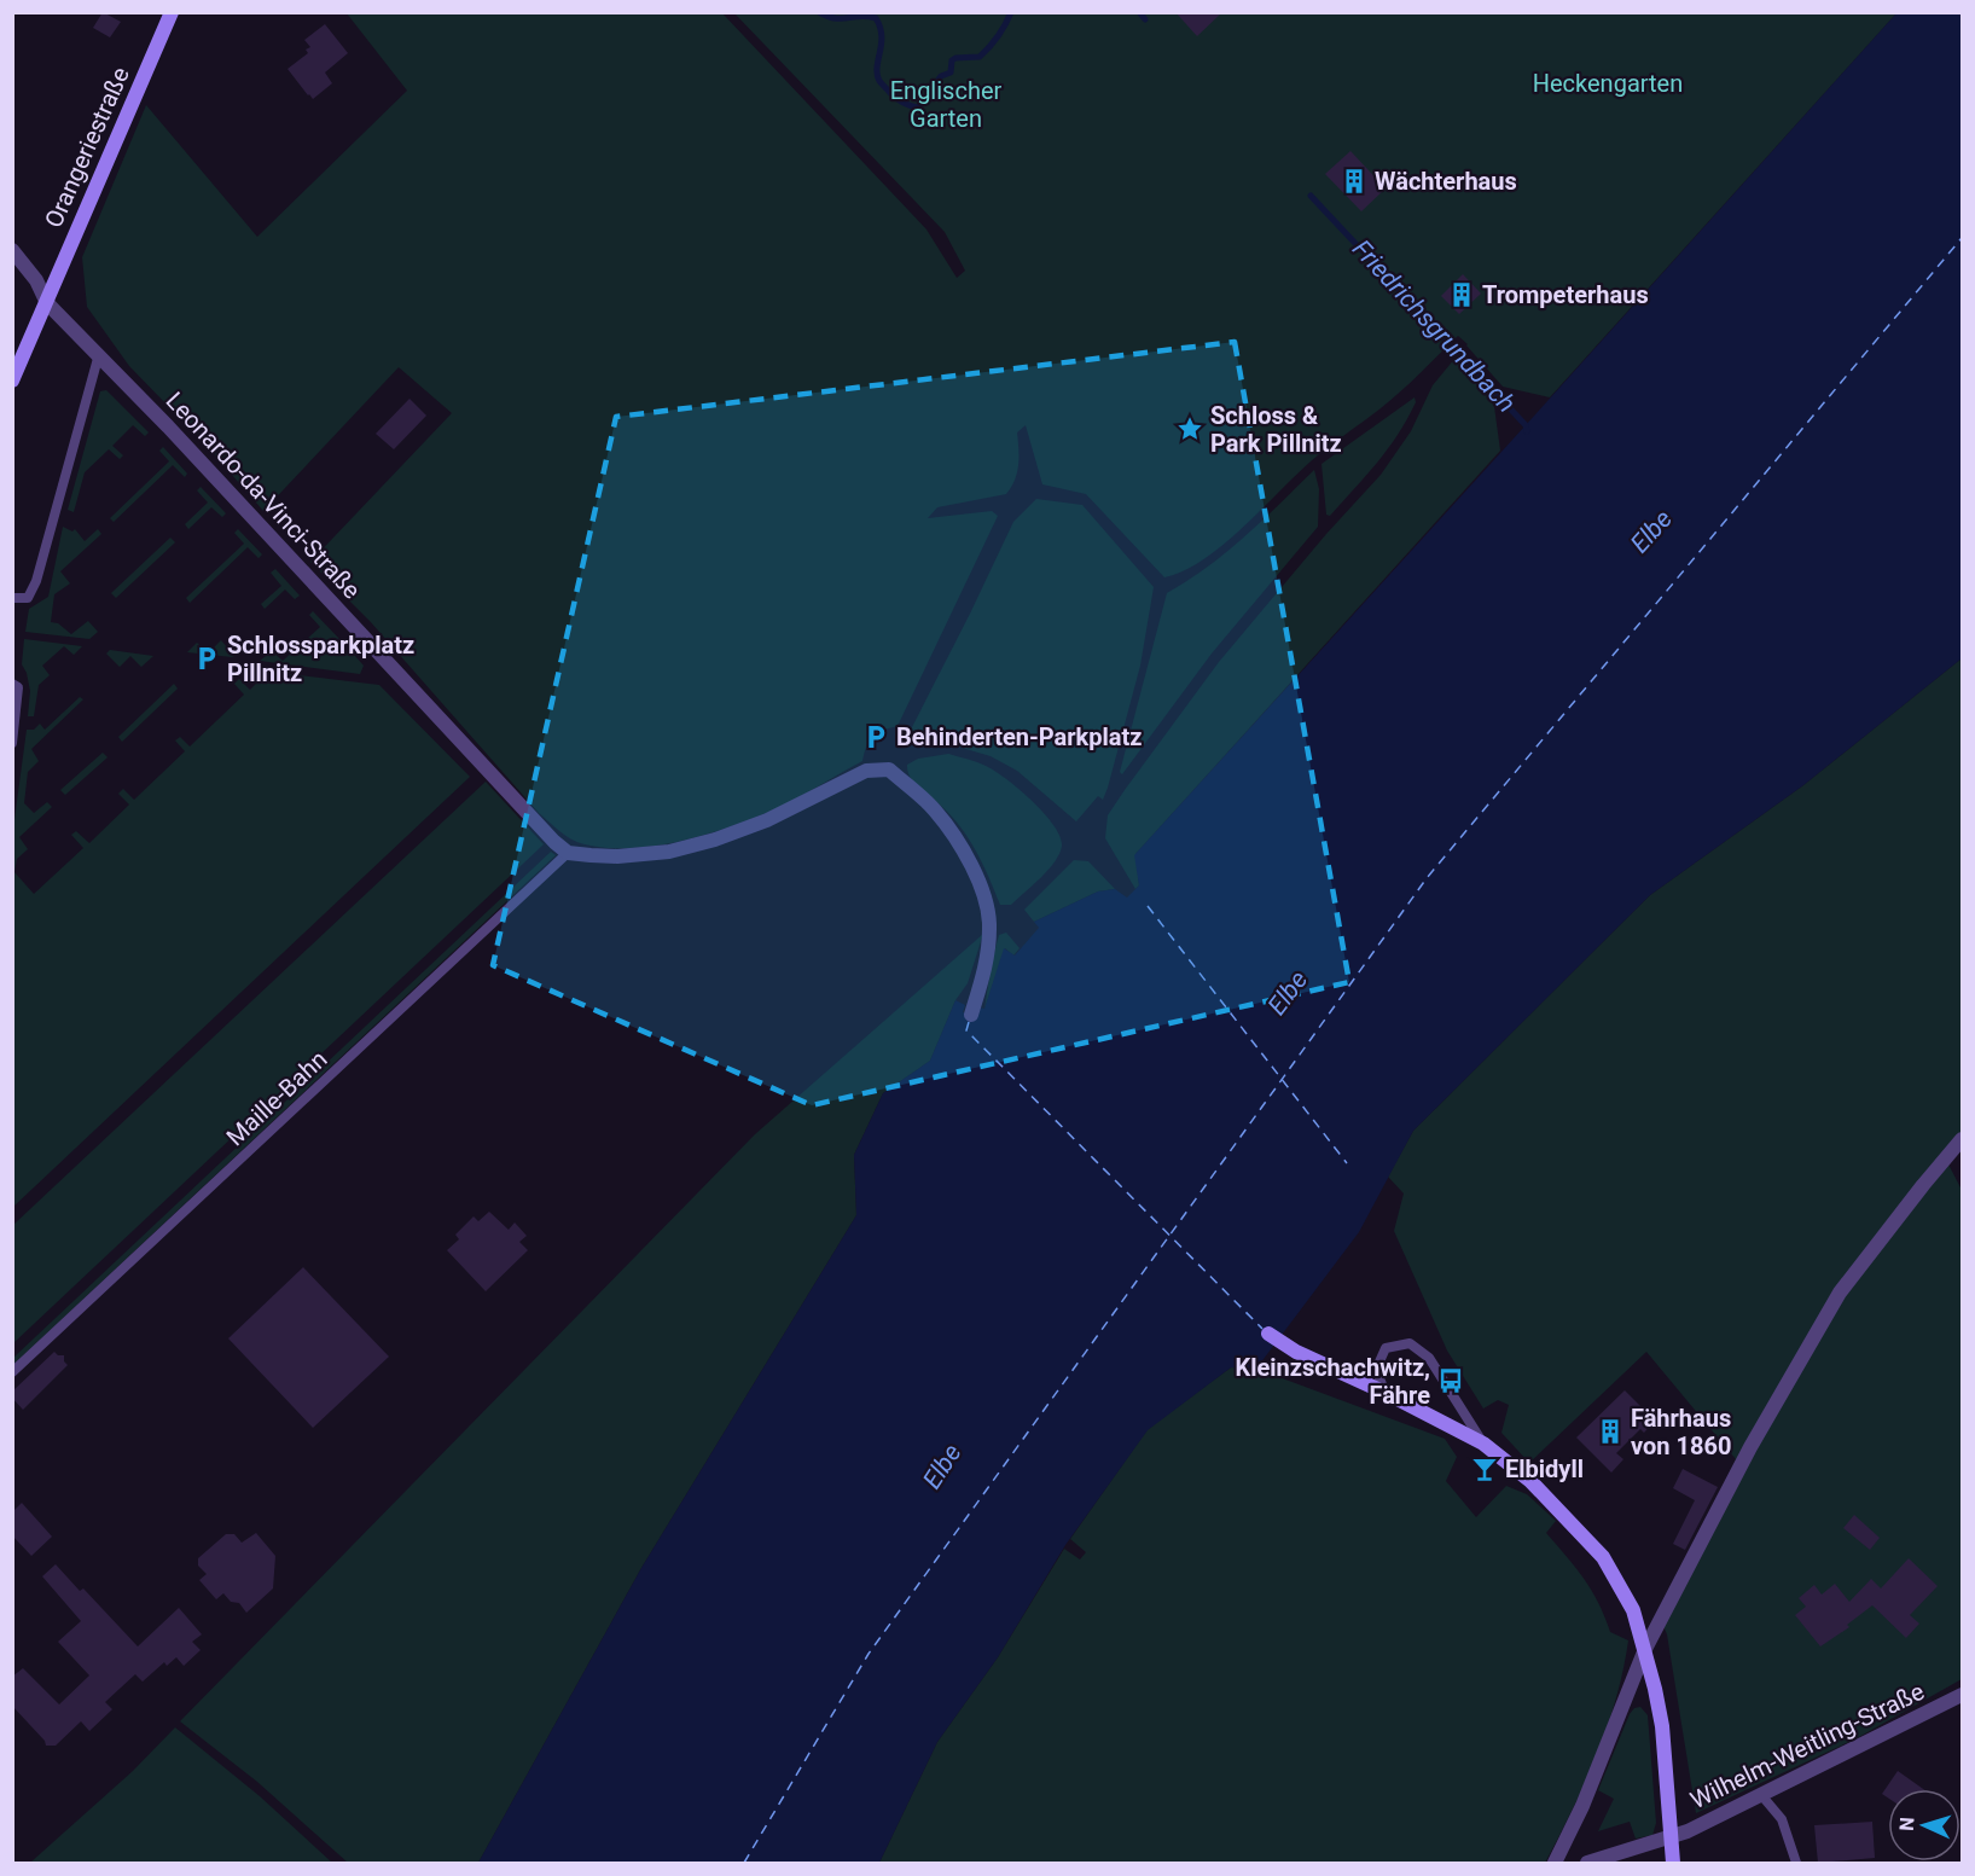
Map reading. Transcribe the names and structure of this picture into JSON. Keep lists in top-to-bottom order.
{
  "streets": {
    "street": ["Orangeriestraße", "Leonardo-da-Vinci-Straße", "Wilhelm-Weitling-Straße"],
    "lane": ["Maille-Bahn"]
  },
  "crossings": [
    ["Orangeriestraße", "Leonardo-da-Vinci-Straße"],
    ["Leonardo-da-Vinci-Straße", "Maille-Bahn"]
  ],
  "water": ["Friedrichsgrundbach", "Elbe"],
  "parks": ["Heckengarten", "Englischer Garten"],
  "places": {
    "building": ["Wächterhaus", "Trompeterhaus", "Fährhaus von 1860"],
    "place": ["Schloss & Park Pillnitz"],
    "parking": ["Schlossparkplatz Pillnitz", "Behinderten-Parkplatz"],
    "bus stop": ["Kleinzschachwitz, Fähre"],
    "bar": ["Elbidyll"]
  },
  "north": "left"
}
